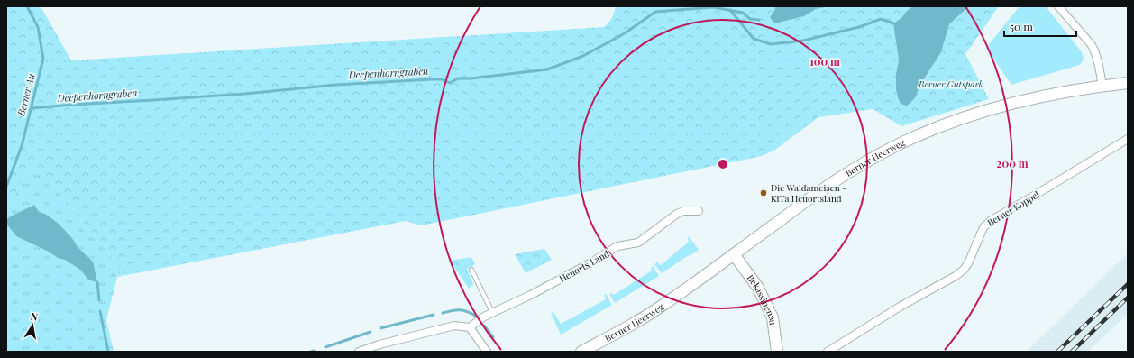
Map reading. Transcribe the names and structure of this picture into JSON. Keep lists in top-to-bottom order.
{
  "streets": {
    "main road": ["Berner Heerweg", "Bekassinenau"],
    "street": ["Berner Koppel", "Heuorts Land"]
  },
  "crossings": [
    ["Berner Heerweg", "Bekassinenau"]
  ],
  "water": ["Deepenhorngraben", "Berner Au"],
  "parks": ["Berner Gutspark"],
  "places": ["Die Waldameisen - KiTa Heuortsland"],
  "scale_bar": "50 m",
  "north": "top",
  "rings": ["100 m", "200 m"]
}
